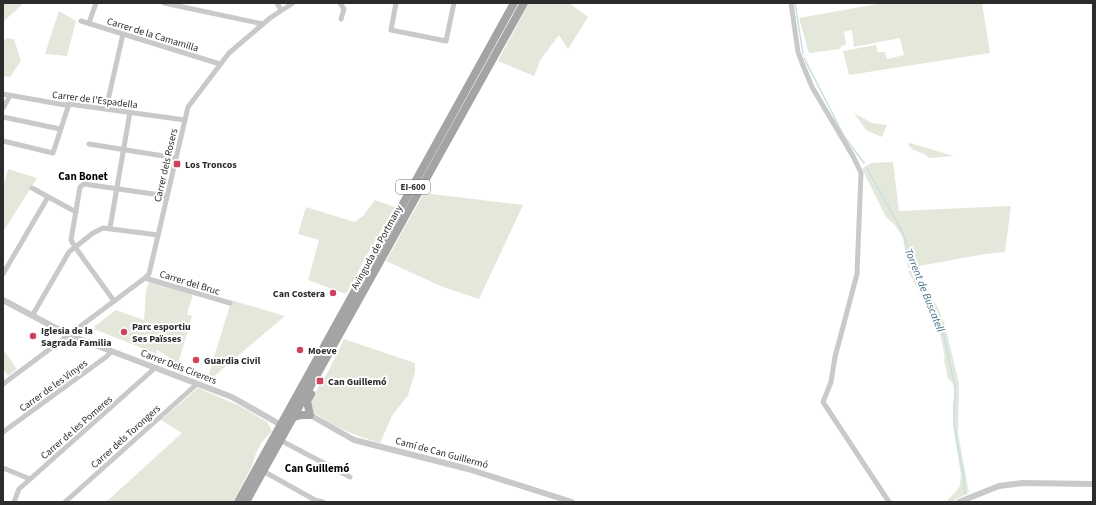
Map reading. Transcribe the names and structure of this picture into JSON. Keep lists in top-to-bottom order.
{
  "streets": {
    "main road": ["EI-600", "Avinguda de Portmany"],
    "street": [
      "Carrer de la Camamilla",
      "Carrer de l'Espadella",
      "Carrer dels Rosers",
      "Carrer del Bruc",
      "Carrer Dels Cirerers",
      "Carrer de les Vinyes",
      "Carrer de les Pomeres",
      "Carrer dels Torongers",
      "Camí de Can Guillermó"
    ]
  },
  "crossings": [
    ["Carrer de la Camamilla", "Carrer dels Rosers"],
    ["Carrer de l'Espadella", "Carrer dels Rosers"],
    ["Carrer dels Rosers", "Carrer del Bruc"],
    ["Avinguda de Portmany", "Carrer Dels Cirerers"],
    ["Carrer Dels Cirerers", "Carrer de les Vinyes"],
    ["Carrer Dels Cirerers", "Carrer de les Pomeres"],
    ["Carrer Dels Cirerers", "Carrer dels Torongers"]
  ],
  "districts": ["Can Bonet", "Can Guillemó"],
  "water": ["Torrent de Buscatell"],
  "places": {
    "transit": ["Los Troncos", "Can Guillemó"],
    "other": [
      "Can Costera",
      "Parc esportiu Ses Païsses",
      "Iglesia de la Sagrada Familia",
      "Moeve",
      "Guardia Civil"
    ]
  }
}
